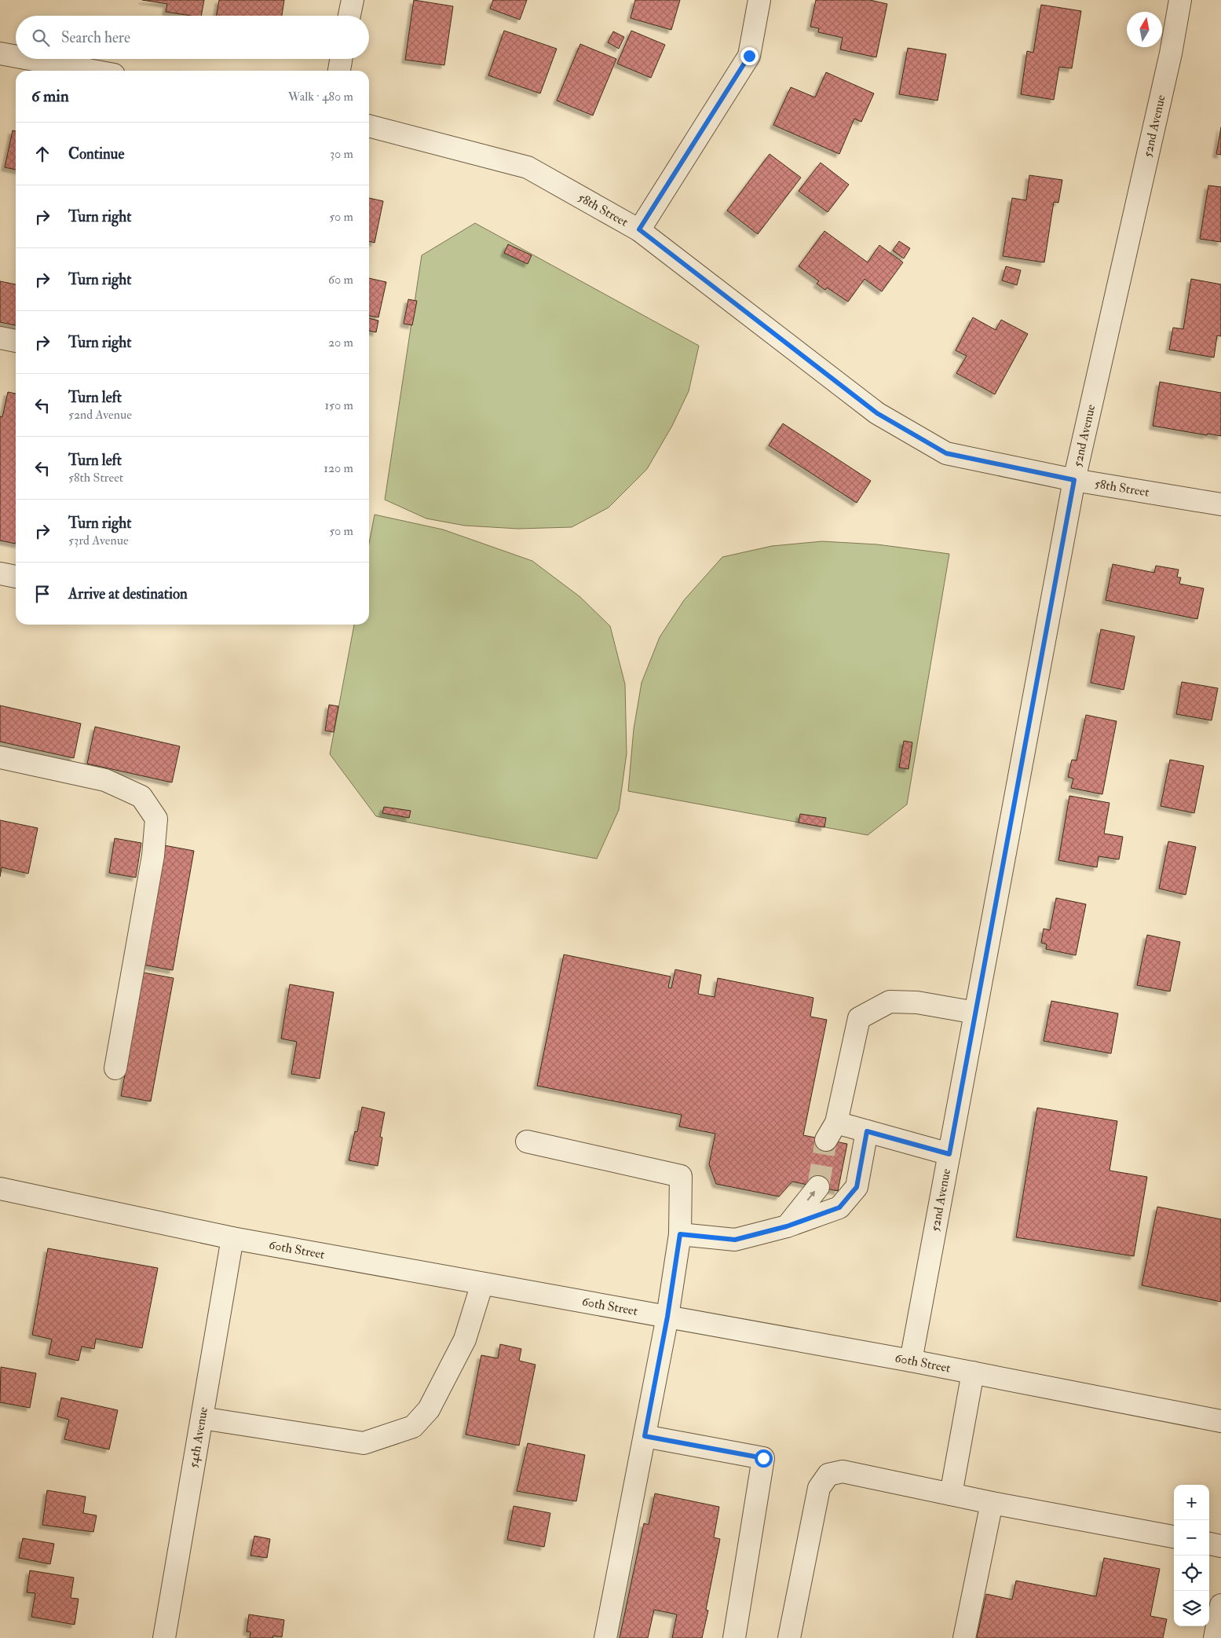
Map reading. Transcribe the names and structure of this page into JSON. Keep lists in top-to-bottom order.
{
  "streets": {
    "street": [
      "52nd Avenue",
      "58th Street",
      "60th Street",
      "54th Avenue"
    ]
  },
  "crossings": [
    ["52nd Avenue", "58th Street"],
    ["52nd Avenue", "60th Street"],
    ["60th Street", "54th Avenue"]
  ],
  "north": "top",
  "page": {
    "search": "Search here",
    "heading": ["6 min", "Walk · 480 m"],
    "list": [
      ["Continue", "30 m"],
      ["Turn right", "50 m"],
      ["Turn right", "60 m"],
      ["Turn right", "20 m"],
      ["Turn left", "52nd Avenue", "150 m"],
      ["Turn left", "58th Street", "120 m"],
      ["Turn right", "53rd Avenue", "50 m"],
      "Arrive at destination"
    ],
    "map_buttons": ["+", "−"]
  }
}
